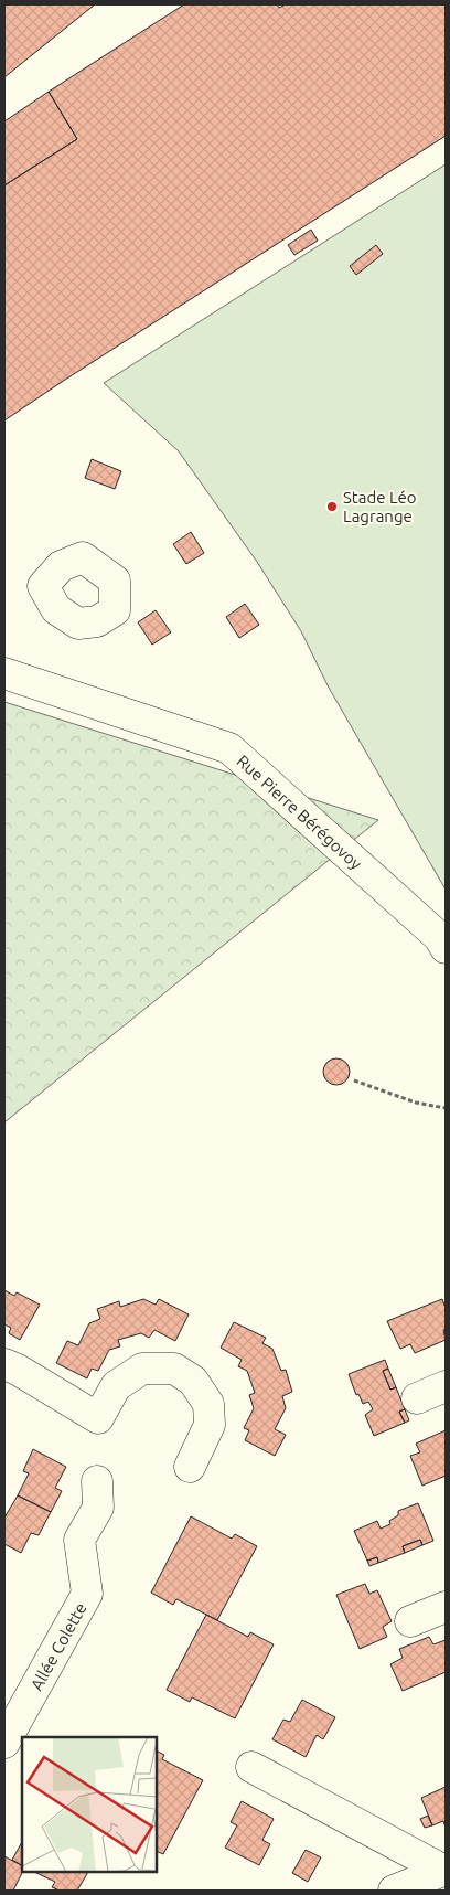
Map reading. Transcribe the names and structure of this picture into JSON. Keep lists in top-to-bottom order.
{
  "streets": {
    "street": ["Rue Pierre Bérégovoy", "Allée Colette"]
  },
  "places": ["Stade Léo Lagrange"]
}
